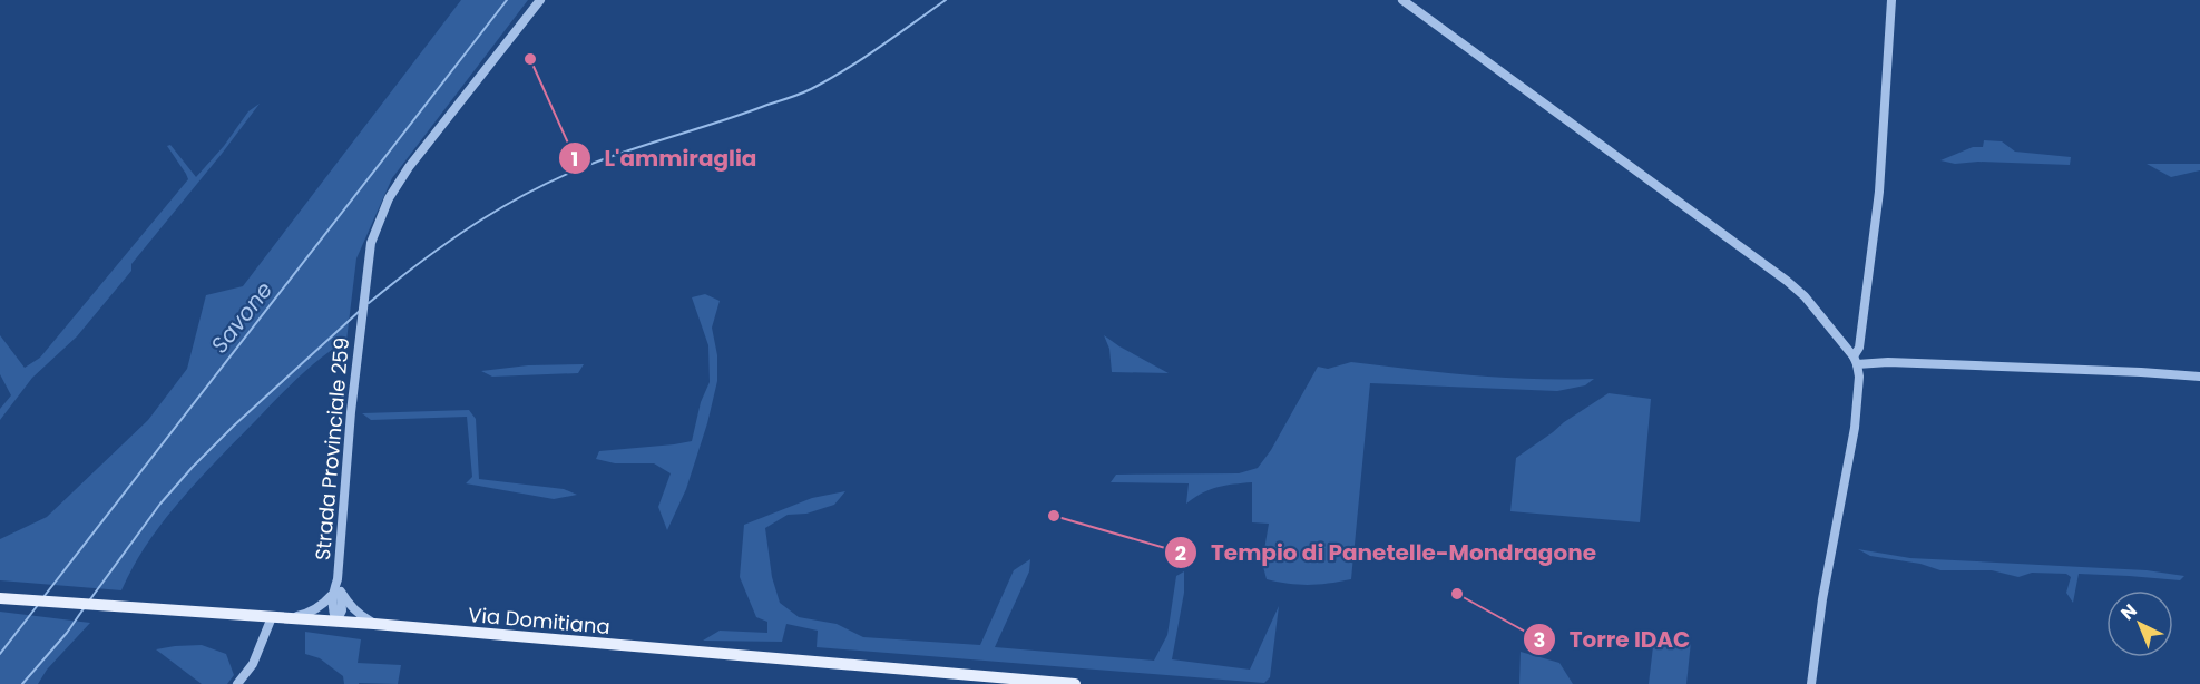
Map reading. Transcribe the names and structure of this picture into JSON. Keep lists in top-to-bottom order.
{
  "streets": {
    "main road": ["Via Domitiana"],
    "street": ["Strada Provinciale 259"]
  },
  "crossings": [
    ["Strada Provinciale 259", "Via Domitiana"]
  ],
  "water": ["Savone"],
  "places": ["L'ammiraglia", "Tempio di Panetelle-Mondragone", "Torre IDAC"],
  "north": "top left"
}
